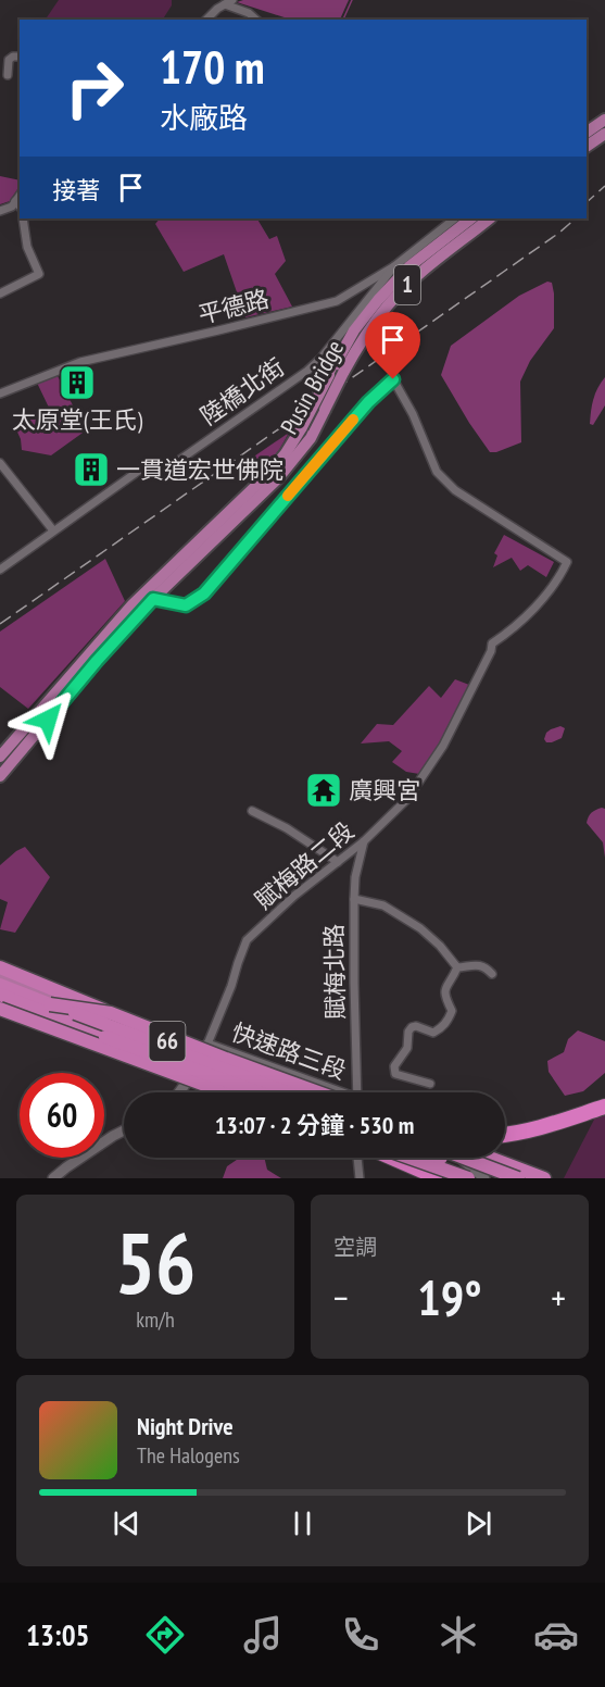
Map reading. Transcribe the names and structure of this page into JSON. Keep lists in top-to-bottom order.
{
  "streets": {
    "highway": ["66"],
    "main road": ["1", "Pusin Bridge"],
    "street": [
      "平德路",
      "陸橋北街",
      "賦梅路二段",
      "賦梅北路",
      "快速路三段"
    ]
  },
  "crossings": [
    ["1", "Pusin Bridge"],
    ["1", "賦梅路二段"],
    ["平德路", "陸橋北街"],
    ["賦梅路二段", "賦梅北路"],
    ["賦梅路二段", "66"],
    ["賦梅路二段", "快速路三段"],
    ["66", "快速路三段"]
  ],
  "places": {
    "building": ["太原堂(王氏)", "一貫道宏世佛院"],
    "temple": ["廣興宮"]
  },
  "page": {
    "turn": ["170 m", "水廠路"],
    "then": "接著",
    "limit": "60",
    "trip": "13:07 · 2 分鐘 · 530 m",
    "tile": [
      ["56", "km/h"],
      "空調"
    ],
    "heat": ["−", "19°", "+"],
    "song": ["Night Drive", "The Halogens"],
    "tabs": "13:05"
  }
}
